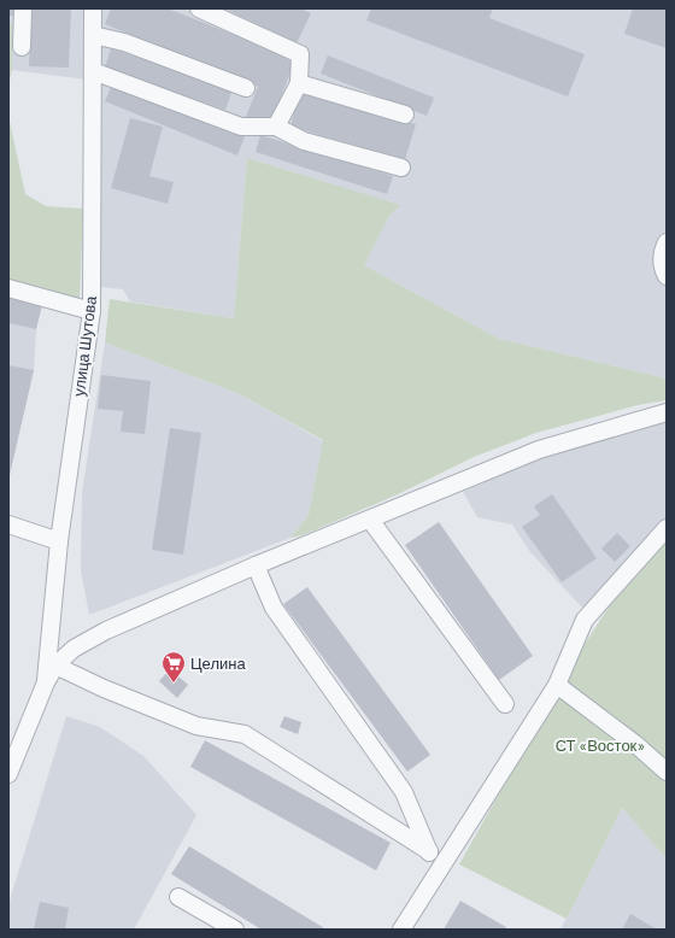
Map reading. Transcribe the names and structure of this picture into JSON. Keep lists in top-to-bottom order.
{
  "streets": {
    "street": ["улица Шутова"]
  },
  "parks": ["СТ «Восток»"],
  "places": {
    "supermarket": ["Целина"]
  }
}
